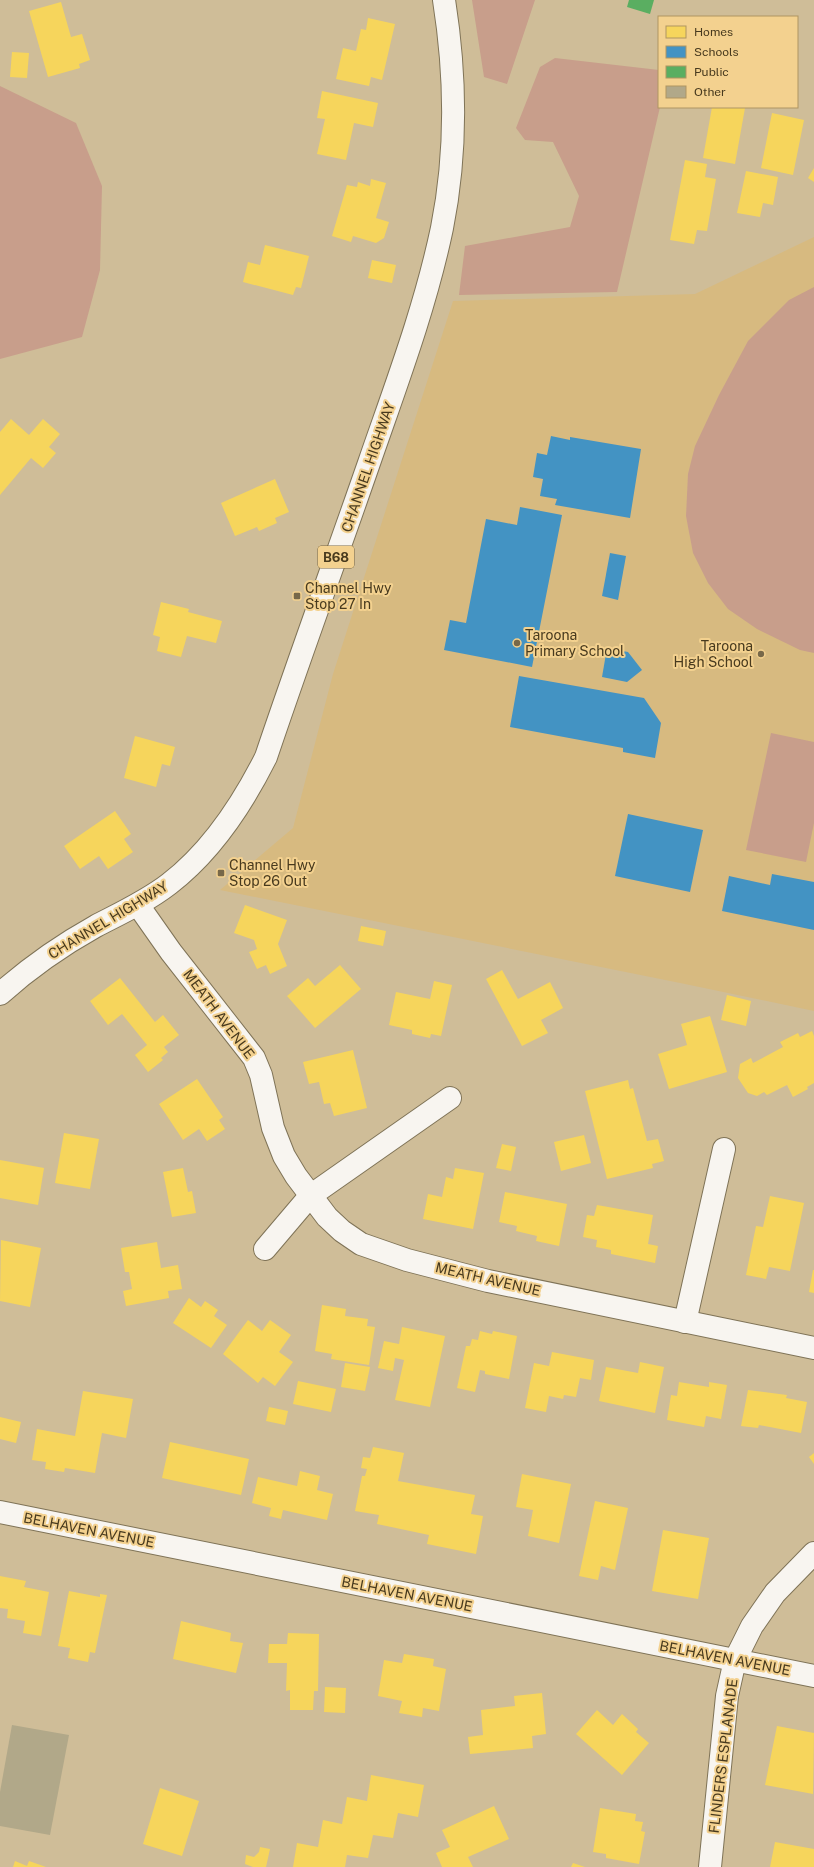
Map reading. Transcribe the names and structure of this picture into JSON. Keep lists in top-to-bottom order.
{
  "streets": {
    "street": [
      "CHANNEL HIGHWAY",
      "B68",
      "MEATH AVENUE",
      "BELHAVEN AVENUE",
      "FLINDERS ESPLANADE"
    ]
  },
  "crossings": [
    ["CHANNEL HIGHWAY", "MEATH AVENUE"],
    ["BELHAVEN AVENUE", "FLINDERS ESPLANADE"]
  ],
  "places": {
    "transit": ["Channel Hwy Stop 27 In", "Channel Hwy Stop 26 Out"],
    "other": ["Taroona Primary School", "Taroona High School"]
  },
  "legend": [
    "Homes",
    "Schools",
    "Public",
    "Other"
  ]
}
